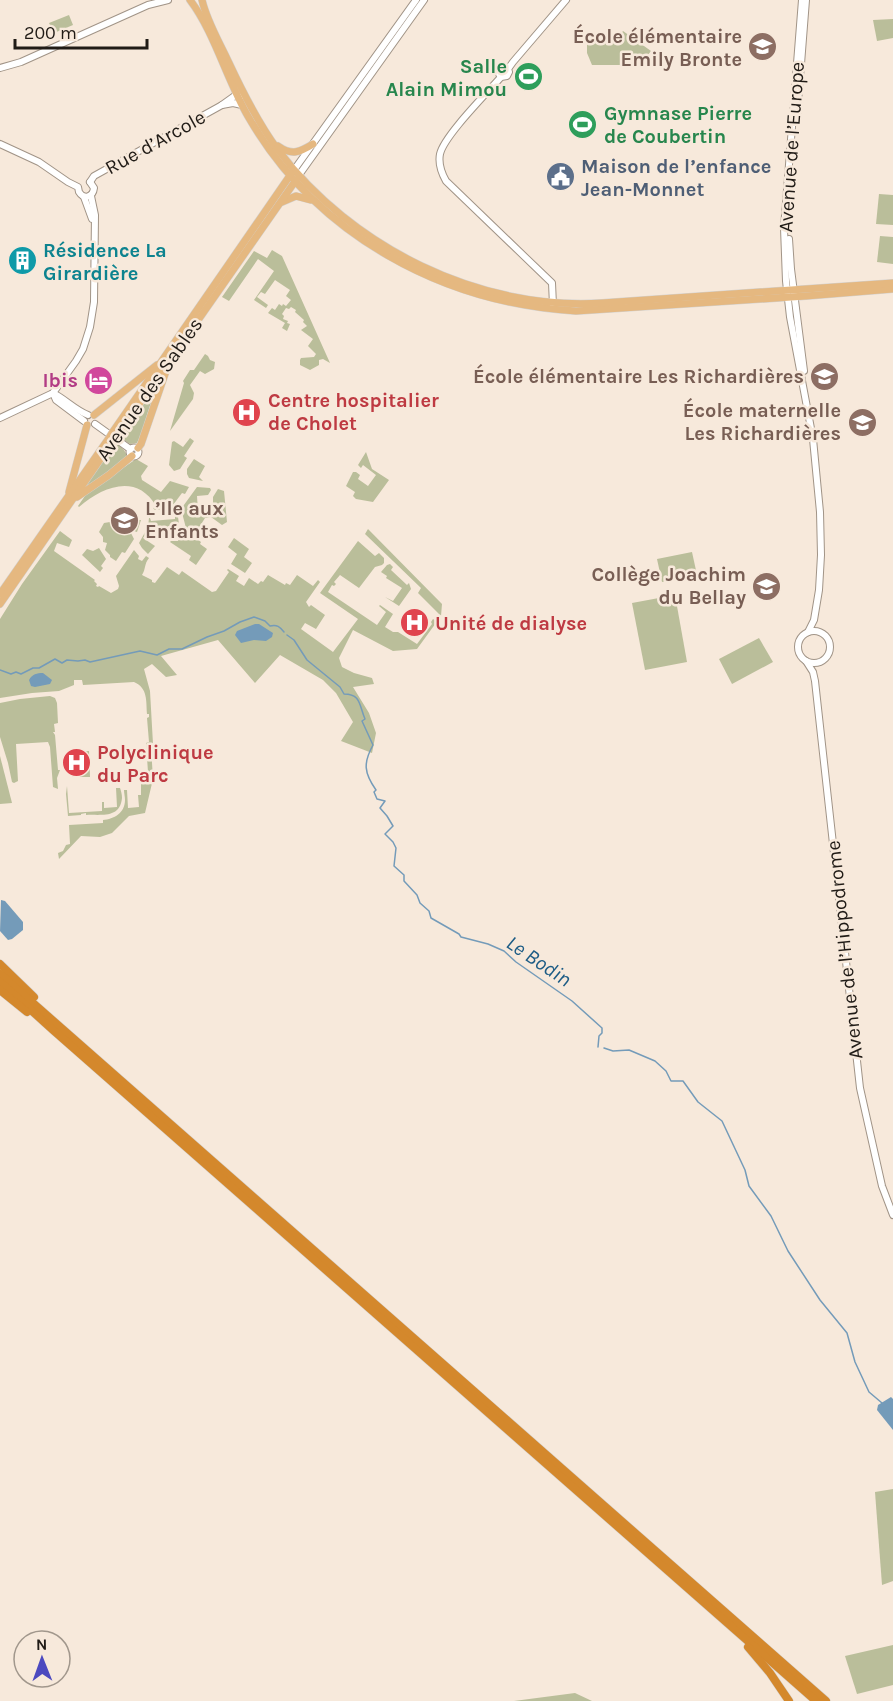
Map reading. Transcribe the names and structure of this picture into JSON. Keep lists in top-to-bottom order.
{
  "streets": {
    "main road": [
      "Rue d’Arcole",
      "Avenue de l’Europe",
      "Avenue des Sables",
      "Avenue de l’Hippodrome"
    ]
  },
  "water": ["Le Bodin"],
  "places": {
    "school or university": [
      "École élémentaire Emily Bronte",
      "École élémentaire Les Richardières",
      "École maternelle Les Richardières",
      "L’Ile aux Enfants",
      "Collège Joachim du Bellay"
    ],
    "sports": ["Salle Alain Mimou", "Gymnase Pierre de Coubertin"],
    "public building": ["Maison de l’enfance Jean-Monnet"],
    "building": ["Résidence La Girardière"],
    "hotel": ["Ibis"],
    "hospital": ["Centre hospitalier de Cholet", "Unité de dialyse", "Polyclinique du Parc"]
  },
  "scale_bar": "200 m",
  "north": "top"
}
